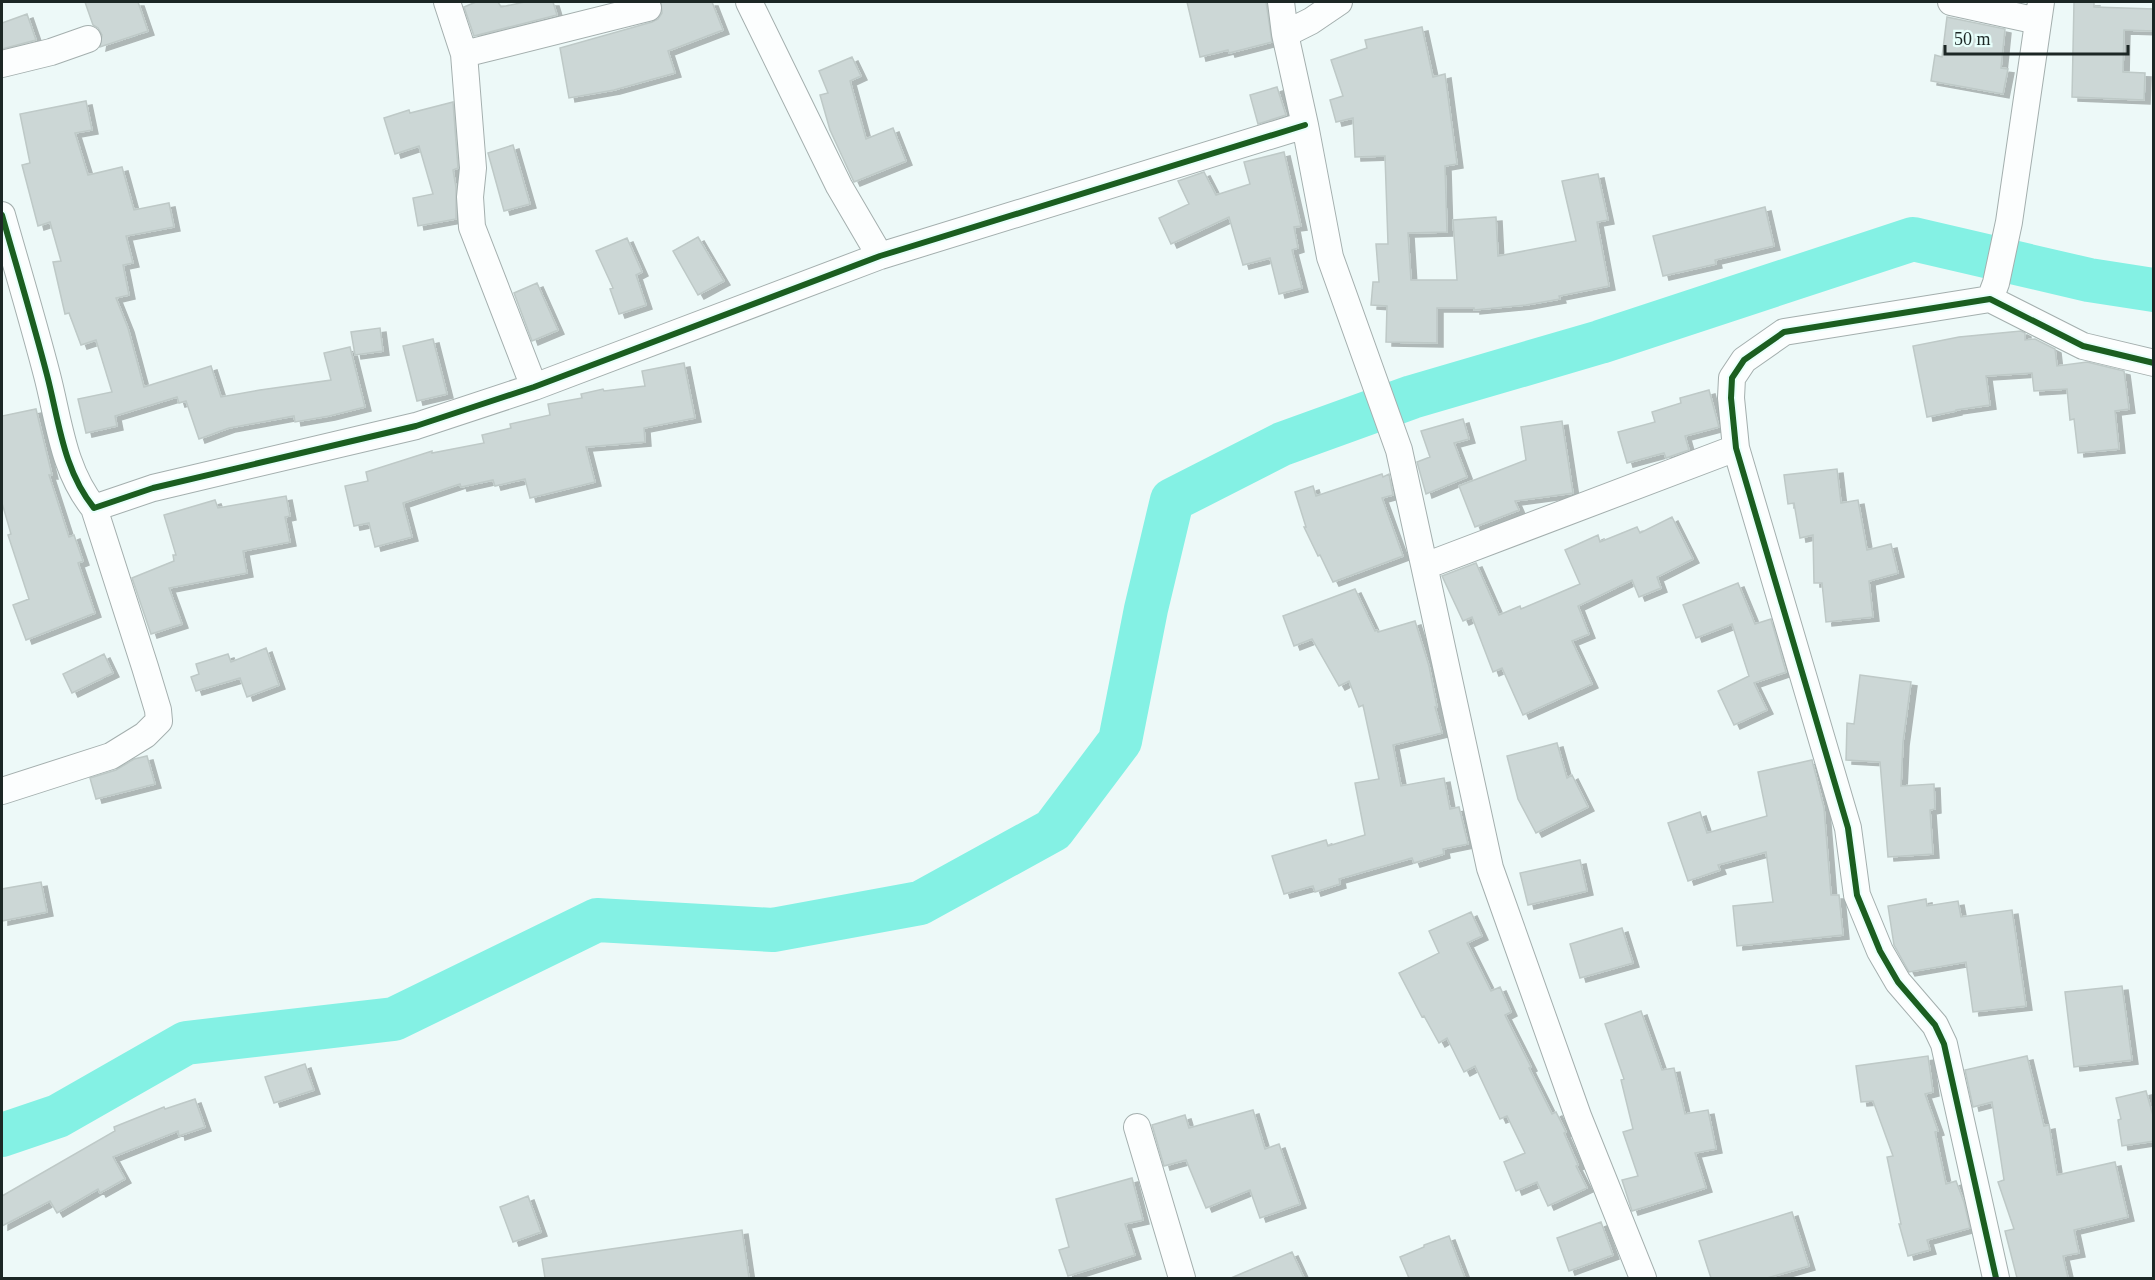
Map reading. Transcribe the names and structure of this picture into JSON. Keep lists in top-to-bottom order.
{
  "scale_bar": "50 m"
}
